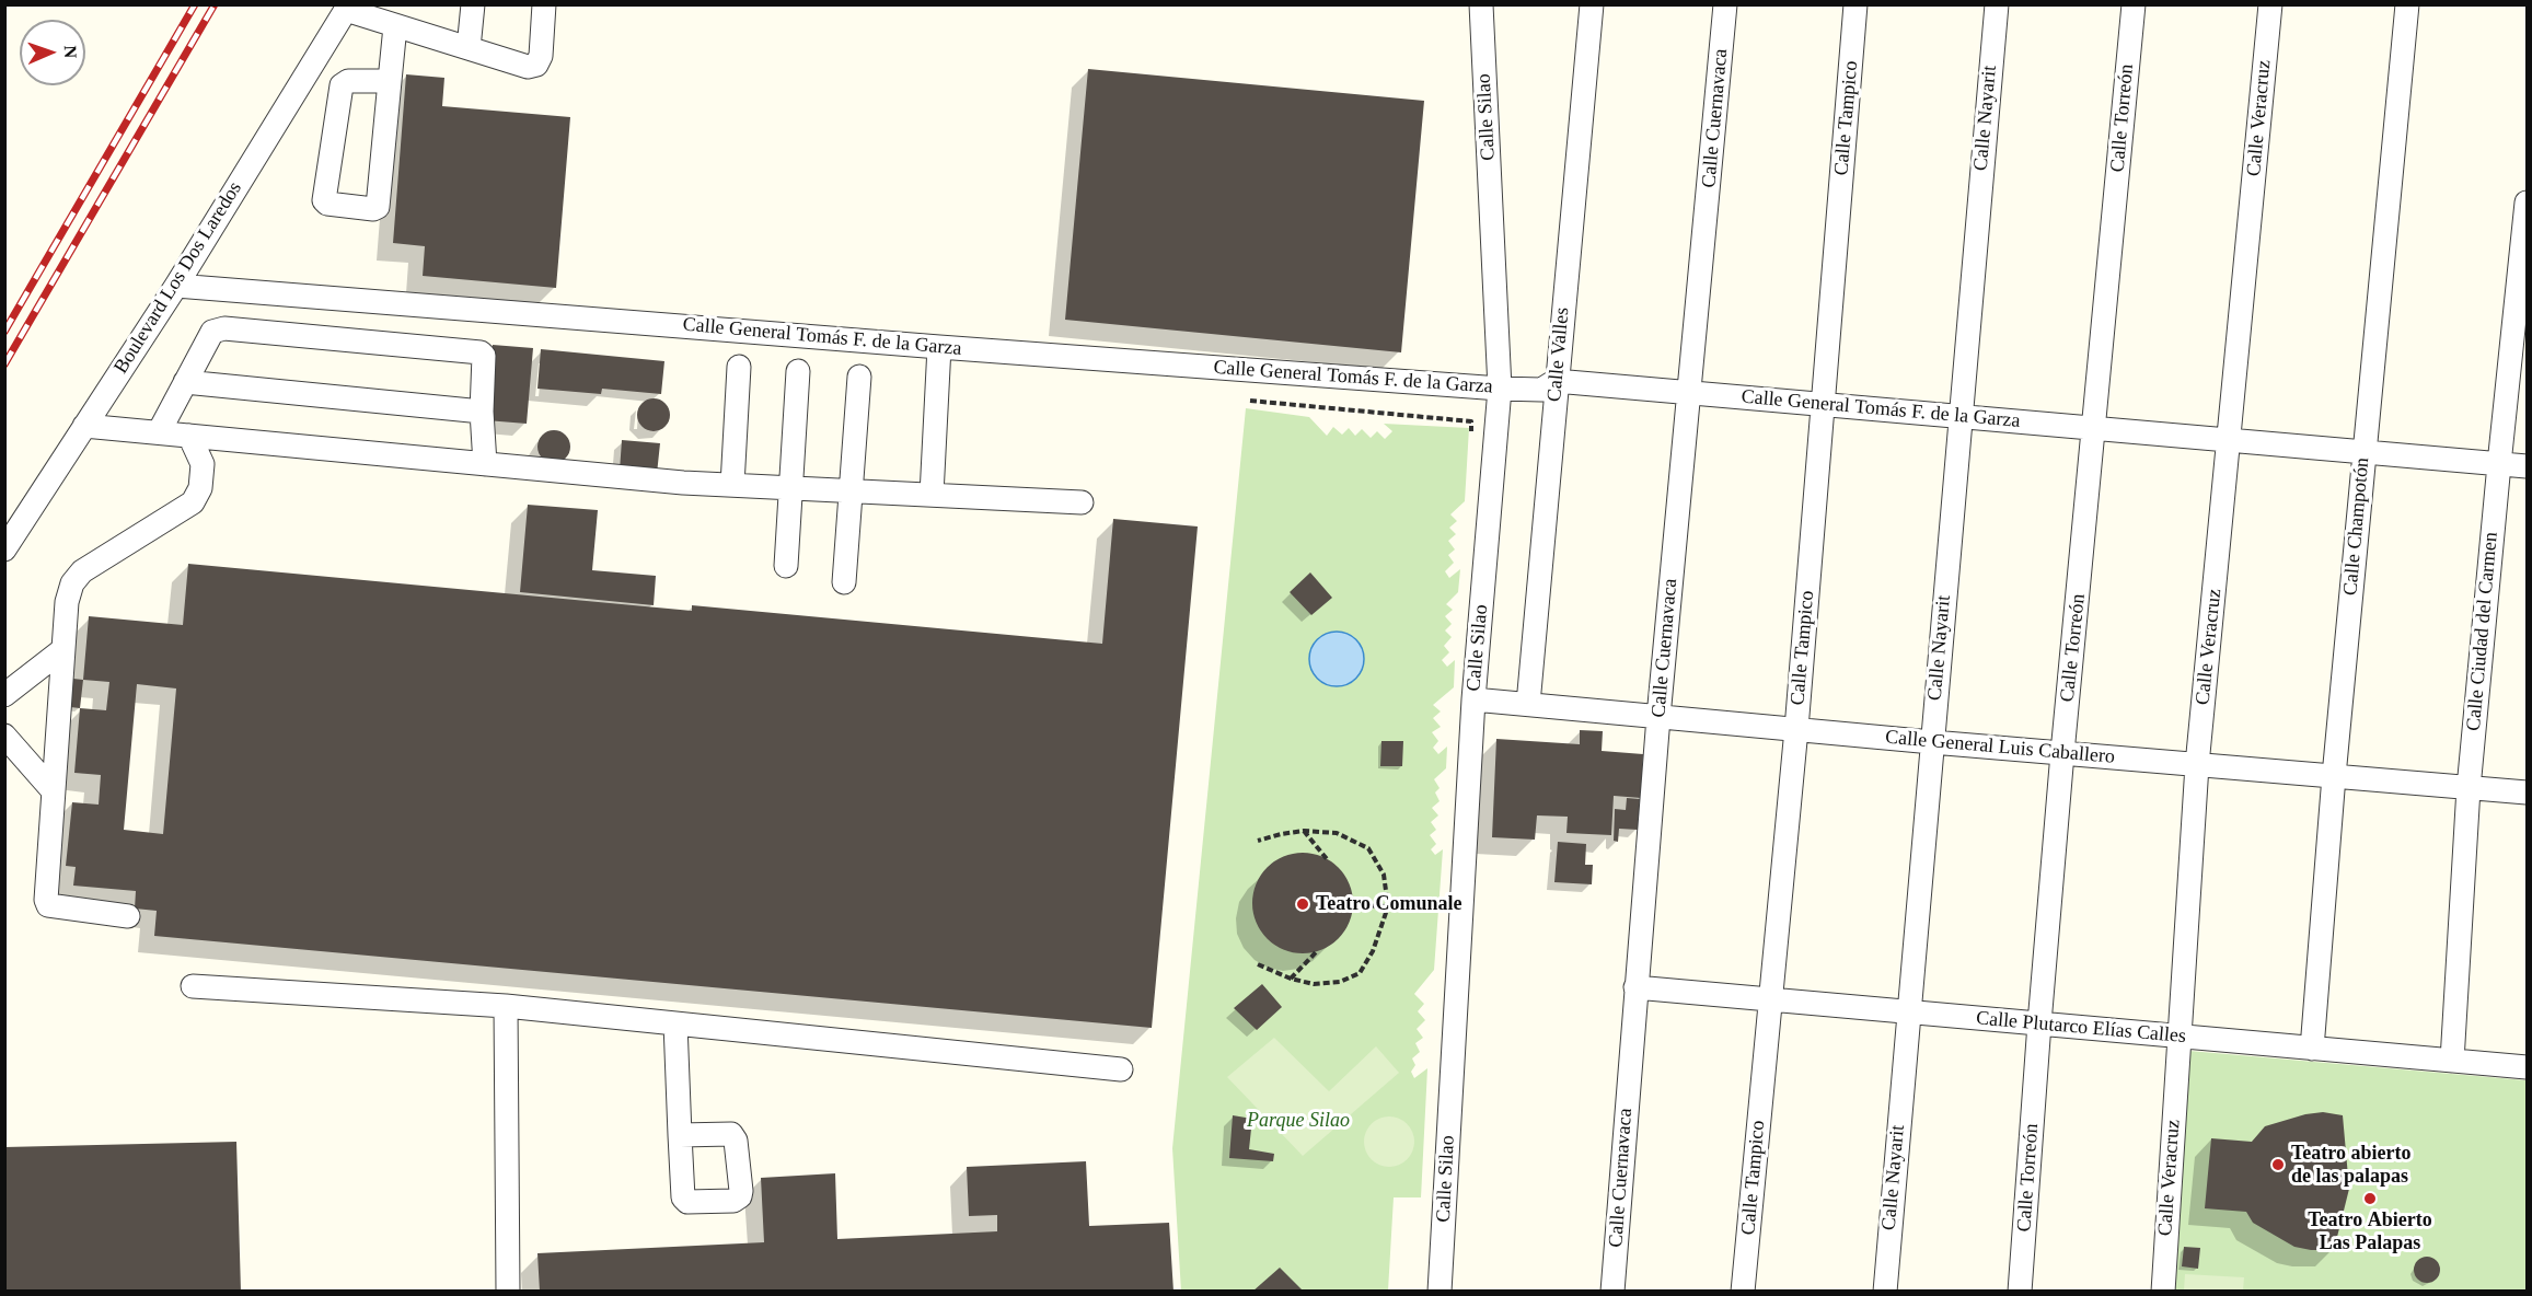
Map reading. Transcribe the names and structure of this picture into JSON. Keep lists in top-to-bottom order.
{
  "streets": {
    "street": [
      "Calle Silao",
      "Calle Cuernavaca",
      "Calle Tampico",
      "Calle Nayarit",
      "Calle Torreón",
      "Calle Veracruz",
      "Boulevard Los Dos Laredos",
      "Calle General Tomás F. de la Garza",
      "Calle Valles",
      "Calle Champotón",
      "Calle Ciudad del Carmen",
      "Calle General Luis Caballero",
      "Calle Plutarco Elías Calles"
    ]
  },
  "crossings": [
    ["Calle Silao", "Calle General Tomás F. de la Garza"],
    ["Calle Silao", "Calle General Luis Caballero"],
    ["Calle Cuernavaca", "Calle General Tomás F. de la Garza"],
    ["Calle Cuernavaca", "Calle General Luis Caballero"],
    ["Calle Cuernavaca", "Calle Plutarco Elías Calles"],
    ["Calle Tampico", "Calle General Tomás F. de la Garza"],
    ["Calle Tampico", "Calle General Luis Caballero"],
    ["Calle Tampico", "Calle Plutarco Elías Calles"],
    ["Calle Nayarit", "Calle General Tomás F. de la Garza"],
    ["Calle Nayarit", "Calle General Luis Caballero"],
    ["Calle Nayarit", "Calle Plutarco Elías Calles"],
    ["Calle Torreón", "Calle General Tomás F. de la Garza"],
    ["Calle Torreón", "Calle General Luis Caballero"],
    ["Calle Torreón", "Calle Plutarco Elías Calles"],
    ["Calle Veracruz", "Calle General Tomás F. de la Garza"],
    ["Calle Veracruz", "Calle General Luis Caballero"],
    ["Calle Veracruz", "Calle Plutarco Elías Calles"],
    ["Boulevard Los Dos Laredos", "Calle General Tomás F. de la Garza"],
    ["Calle General Tomás F. de la Garza", "Calle Valles"],
    ["Calle General Tomás F. de la Garza", "Calle Champotón"],
    ["Calle General Tomás F. de la Garza", "Calle Ciudad del Carmen"],
    ["Calle Valles", "Calle General Luis Caballero"],
    ["Calle Champotón", "Calle General Luis Caballero"],
    ["Calle Champotón", "Calle Plutarco Elías Calles"],
    ["Calle Ciudad del Carmen", "Calle General Luis Caballero"],
    ["Calle Ciudad del Carmen", "Calle Plutarco Elías Calles"]
  ],
  "parks": ["Parque Silao"],
  "places": ["Teatro Comunale", "Teatro abierto de las palapas", "Teatro Abierto Las Palapas"],
  "north": "right"
}
